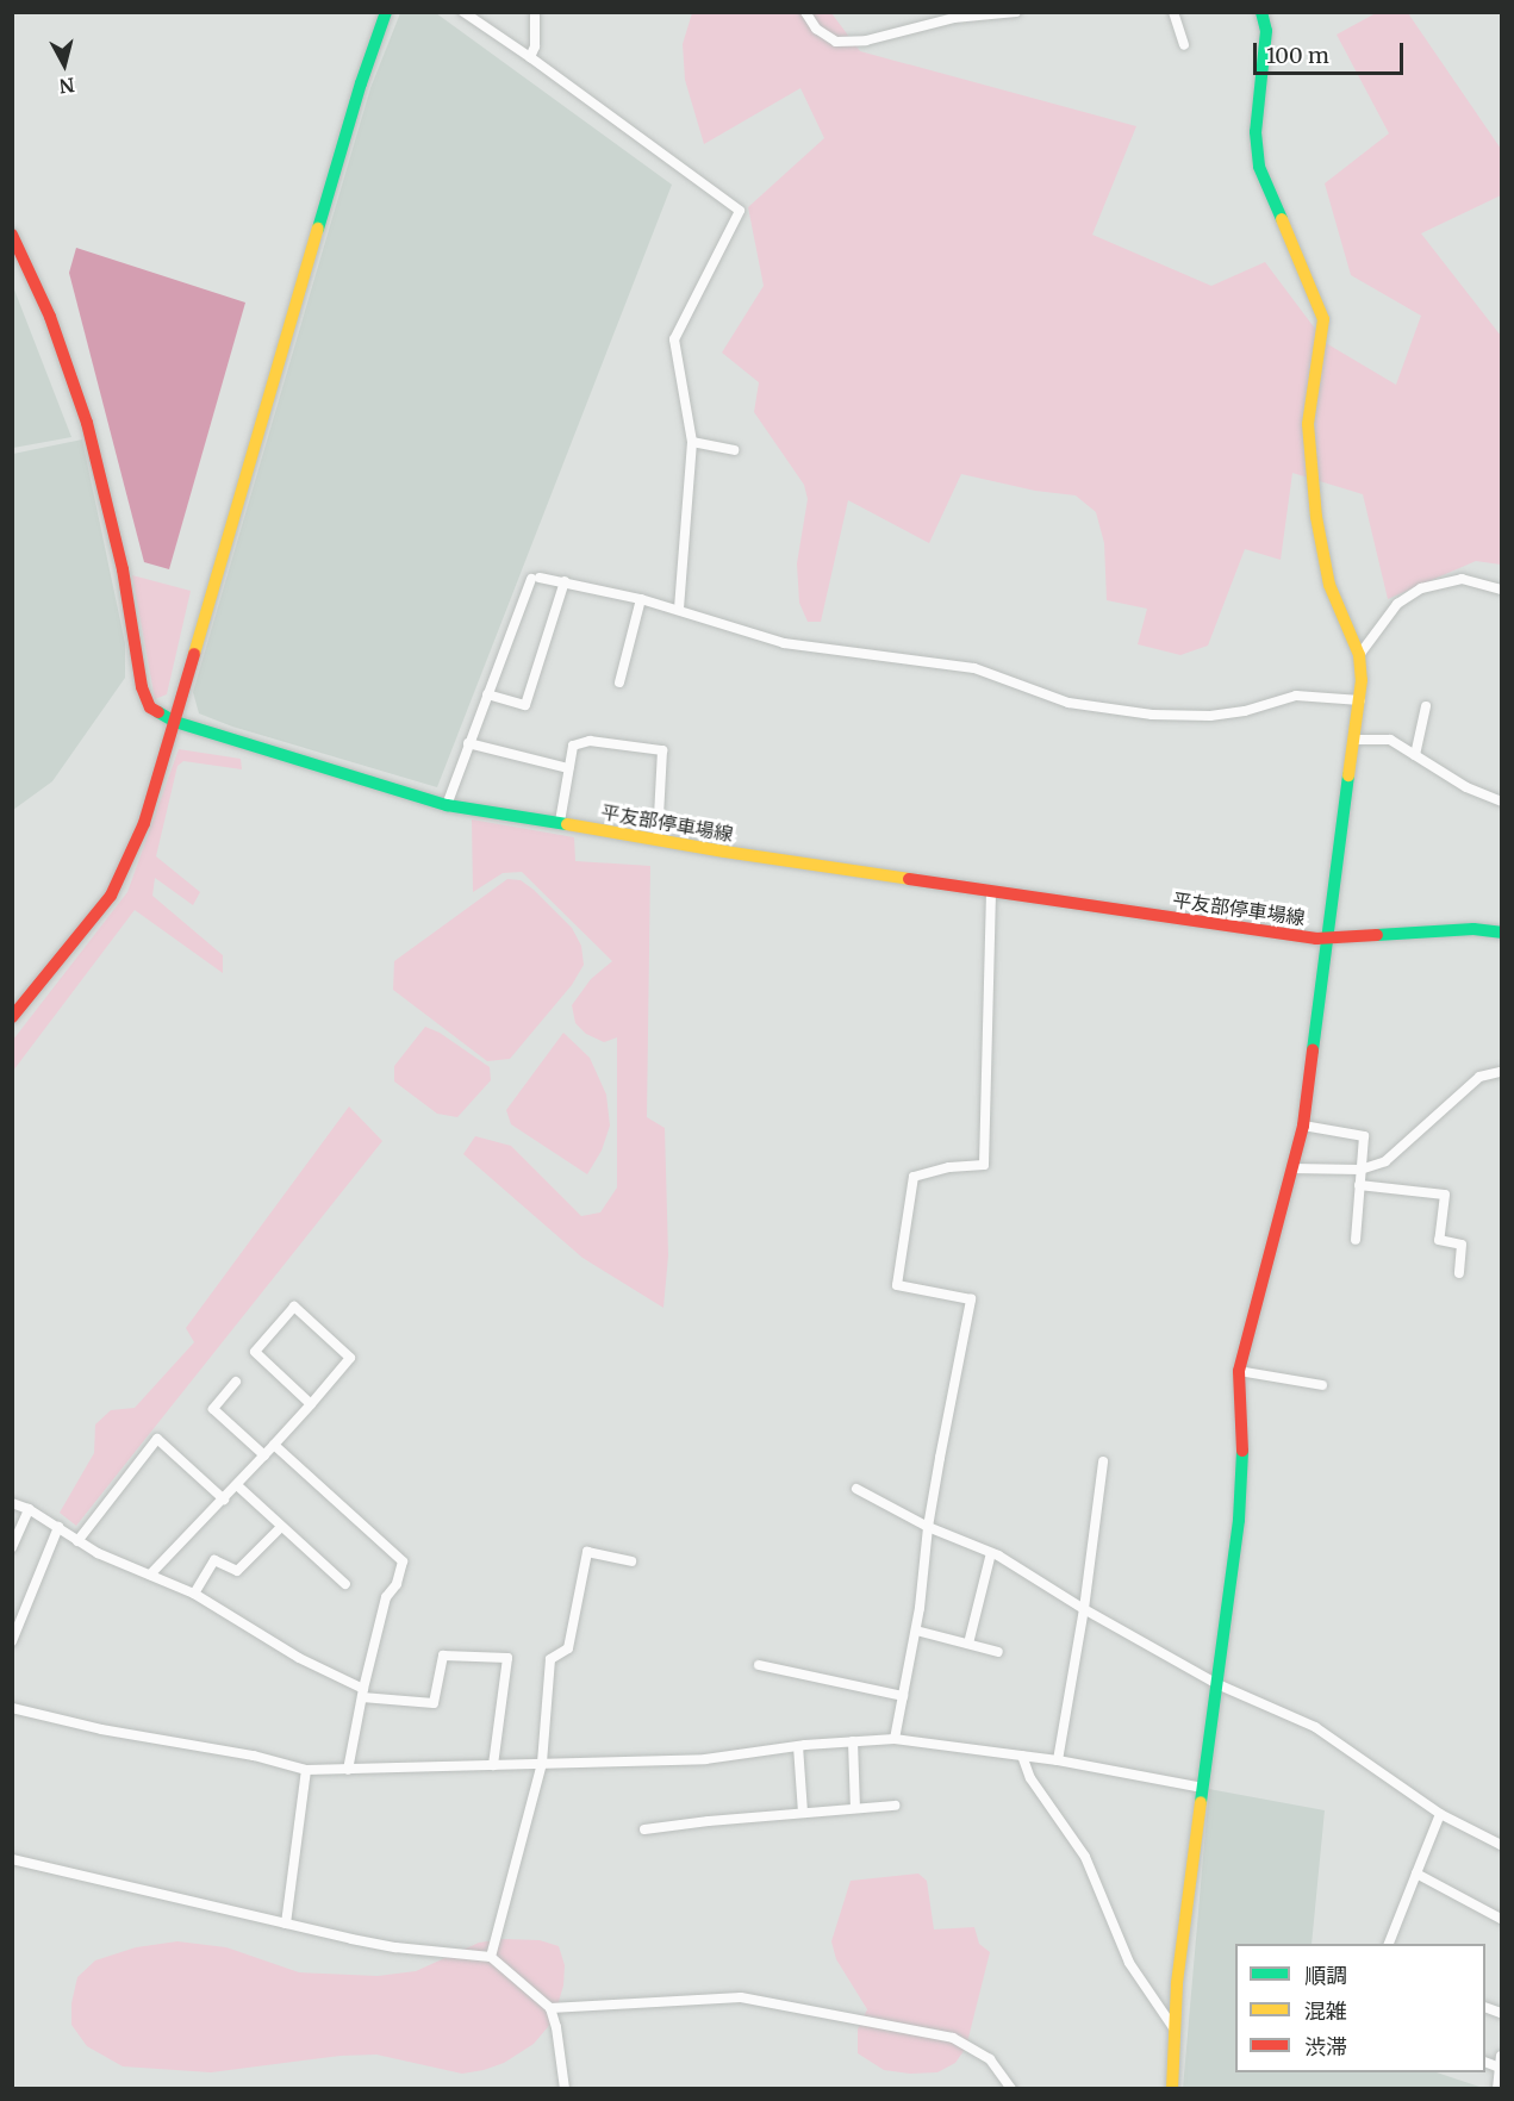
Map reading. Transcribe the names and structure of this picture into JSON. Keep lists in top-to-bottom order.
{
  "streets": {
    "street": ["平友部停車場線"]
  },
  "legend": ["順調", "混雑", "渋滞"],
  "scale_bar": "100 m",
  "north": "bottom"
}
